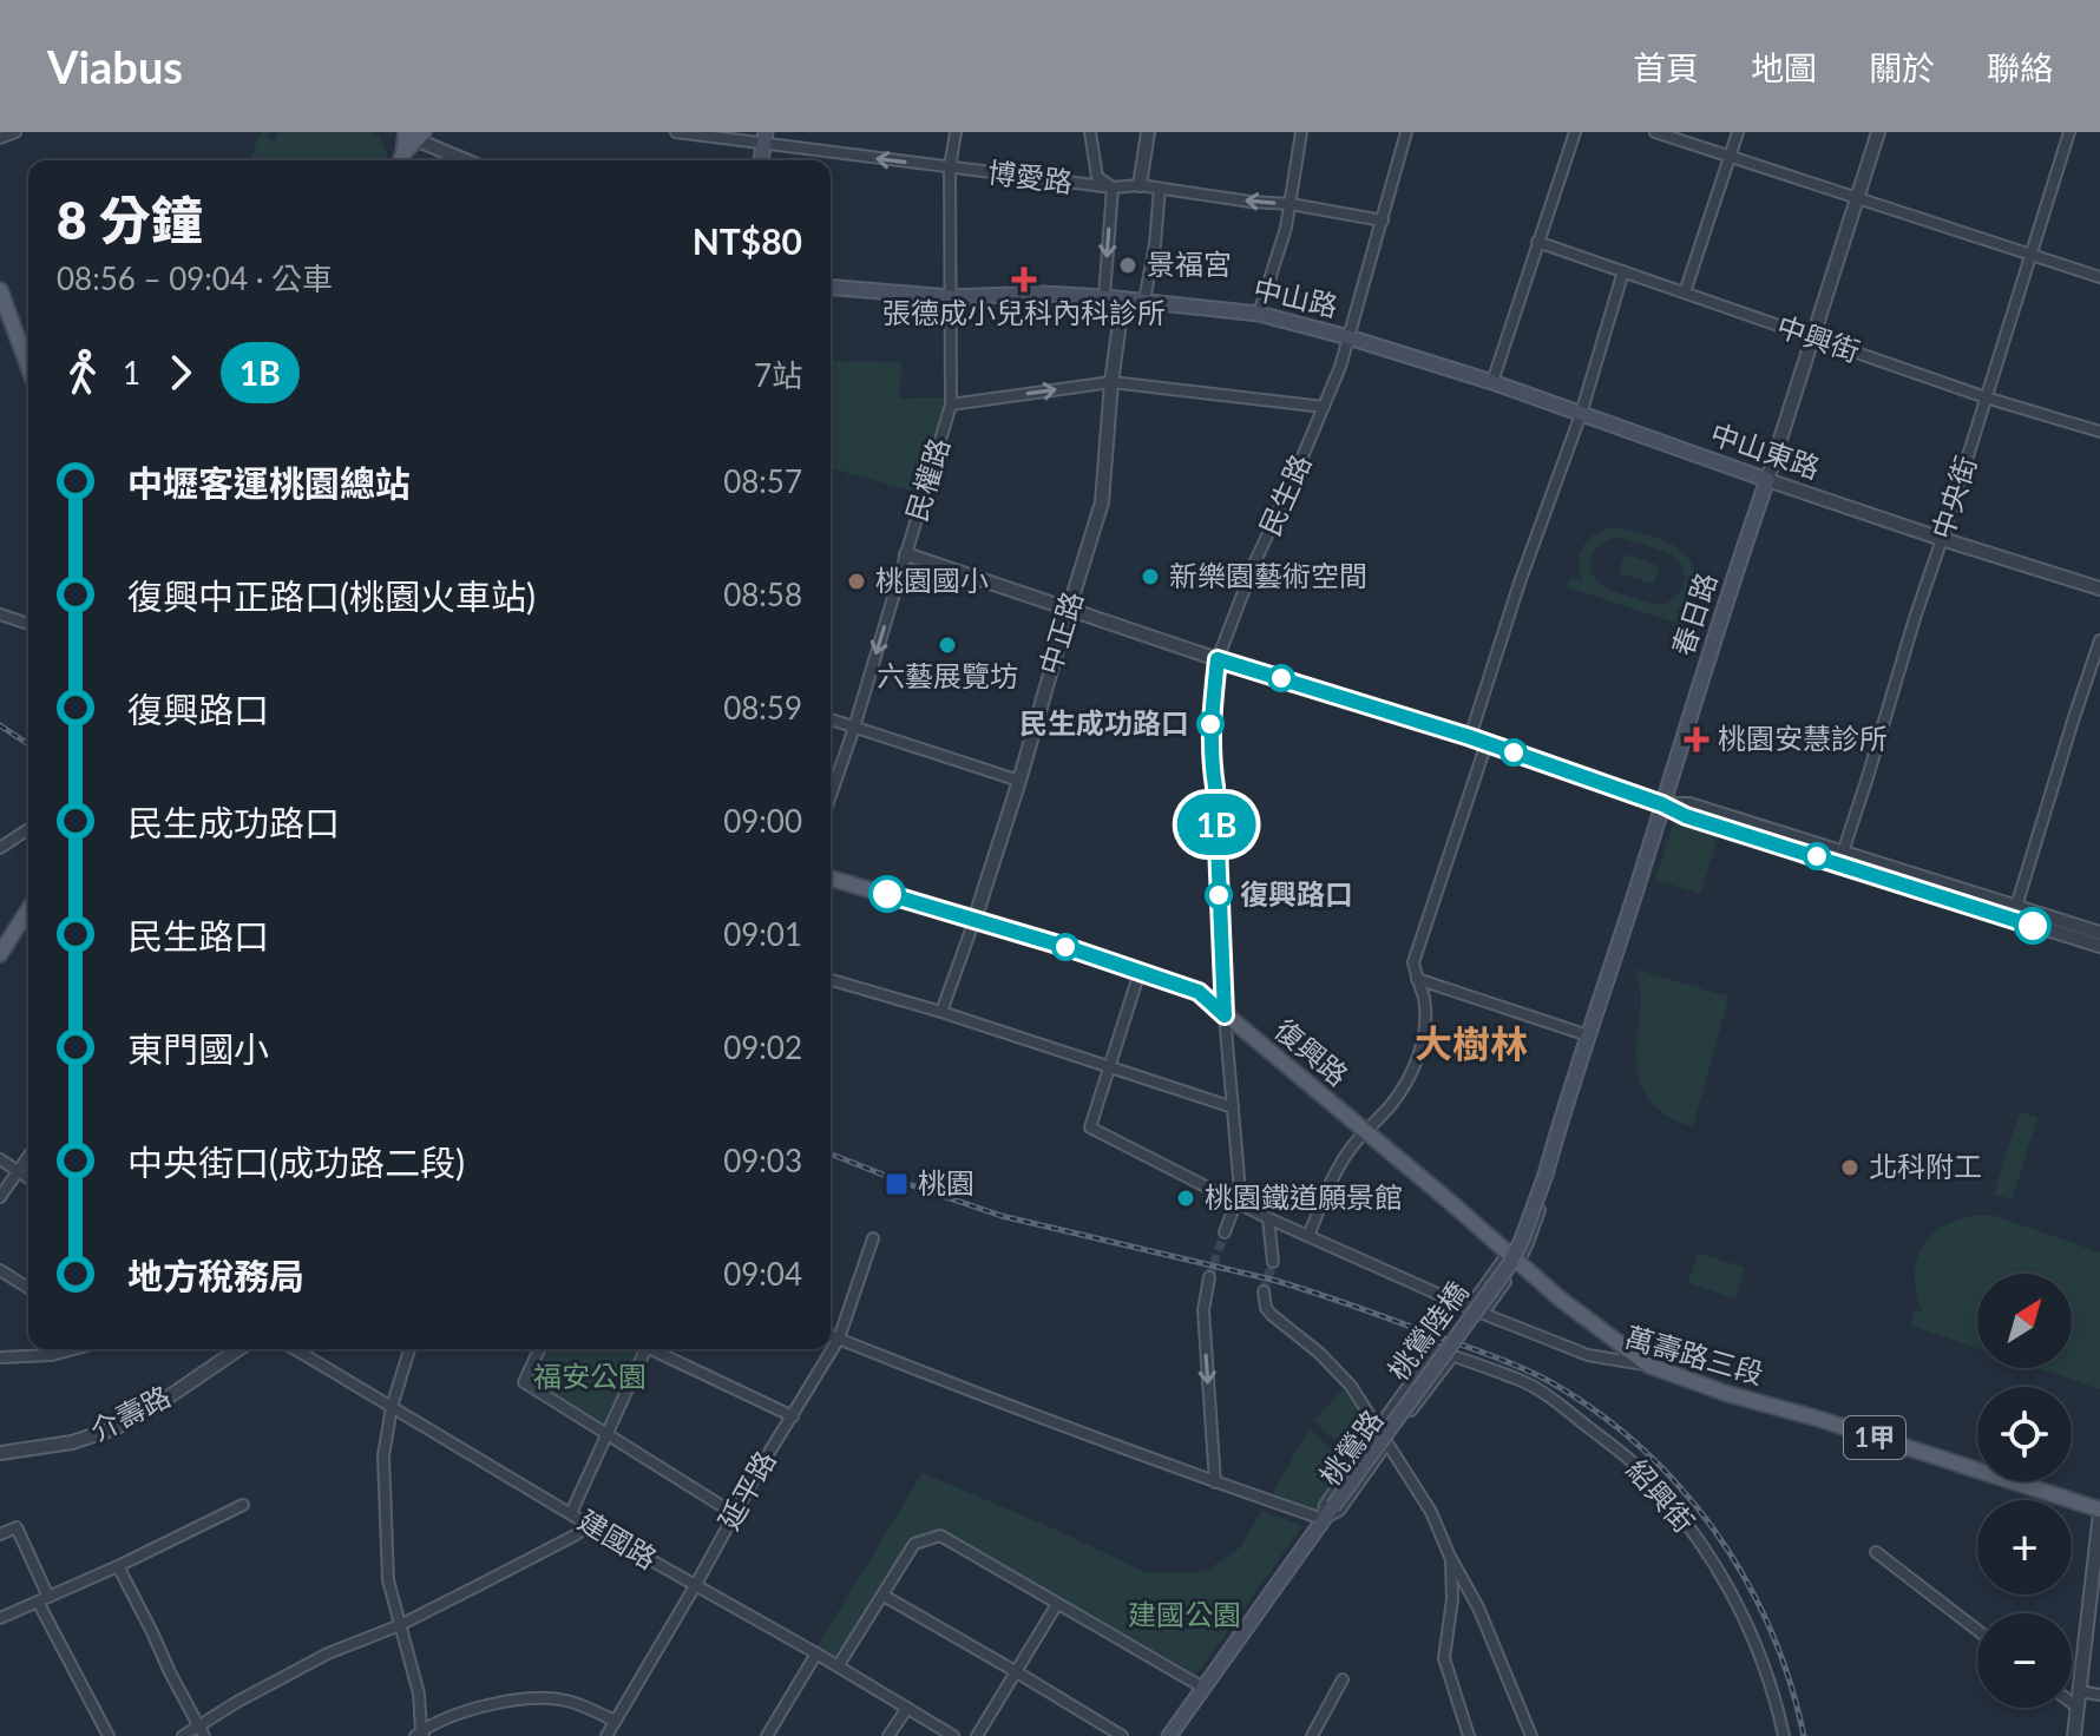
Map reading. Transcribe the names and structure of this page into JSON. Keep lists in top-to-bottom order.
{
  "streets": {
    "main road": [
      "中山路",
      "中山東路",
      "春日路",
      "復興路",
      "桃鶯陸橋",
      "萬壽路三段",
      "1甲",
      "桃鶯路"
    ],
    "street": [
      "博愛路",
      "中興街",
      "民權路",
      "民生路",
      "中央街",
      "中正路",
      "介壽路",
      "延平路",
      "紹興街",
      "建國路"
    ]
  },
  "crossings": [
    ["博愛路", "民權路"],
    ["博愛路", "民生路"],
    ["中山路", "中山東路"],
    ["中山路", "民權路"],
    ["中山路", "民生路"],
    ["中山路", "中正路"],
    ["中興街", "中央街"],
    ["中興街", "春日路"],
    ["中山東路", "中央街"],
    ["中山東路", "春日路"],
    ["民生路", "復興路"],
    ["春日路", "復興路"],
    ["春日路", "桃鶯陸橋"],
    ["春日路", "萬壽路三段"],
    ["中正路", "復興路"],
    ["復興路", "萬壽路三段"],
    ["桃鶯陸橋", "桃鶯路"],
    ["桃鶯路", "紹興街"],
    ["延平路", "建國路"]
  ],
  "one_way": ["博愛路"],
  "districts": ["大樹林"],
  "parks": ["福安公園", "建國公園"],
  "places": {
    "other": [
      "景福宮",
      "新樂園藝術空間",
      "桃園國小",
      "六藝展覽坊",
      "民生成功路口",
      "復興路口",
      "北科附工",
      "桃園鐵道願景館"
    ],
    "health": ["張德成小兒科內科診所", "桃園安慧診所"],
    "transit": ["桃園"]
  },
  "lines": ["bus line 1B"],
  "north": "top right",
  "page": {
    "header": "Viabus",
    "nav": [
      "首頁",
      "地圖",
      "關於",
      "聯絡"
    ],
    "on_map": "1B",
    "heading": ["8 分鐘", "08:56 – 09:04 · 公車", "NT$80"],
    "legs": ["1", "1B", "7站"],
    "list": [
      {
        "name": "中壢客運桃園總站",
        "value": "08:57"
      },
      {
        "name": "復興中正路口(桃園火車站)",
        "value": "08:58"
      },
      {
        "name": "復興路口",
        "value": "08:59"
      },
      {
        "name": "民生成功路口",
        "value": "09:00"
      },
      {
        "name": "民生路口",
        "value": "09:01"
      },
      {
        "name": "東門國小",
        "value": "09:02"
      },
      {
        "name": "中央街口(成功路二段)",
        "value": "09:03"
      },
      {
        "name": "地方稅務局",
        "value": "09:04"
      }
    ],
    "map_buttons": ["+", "−"]
  }
}
